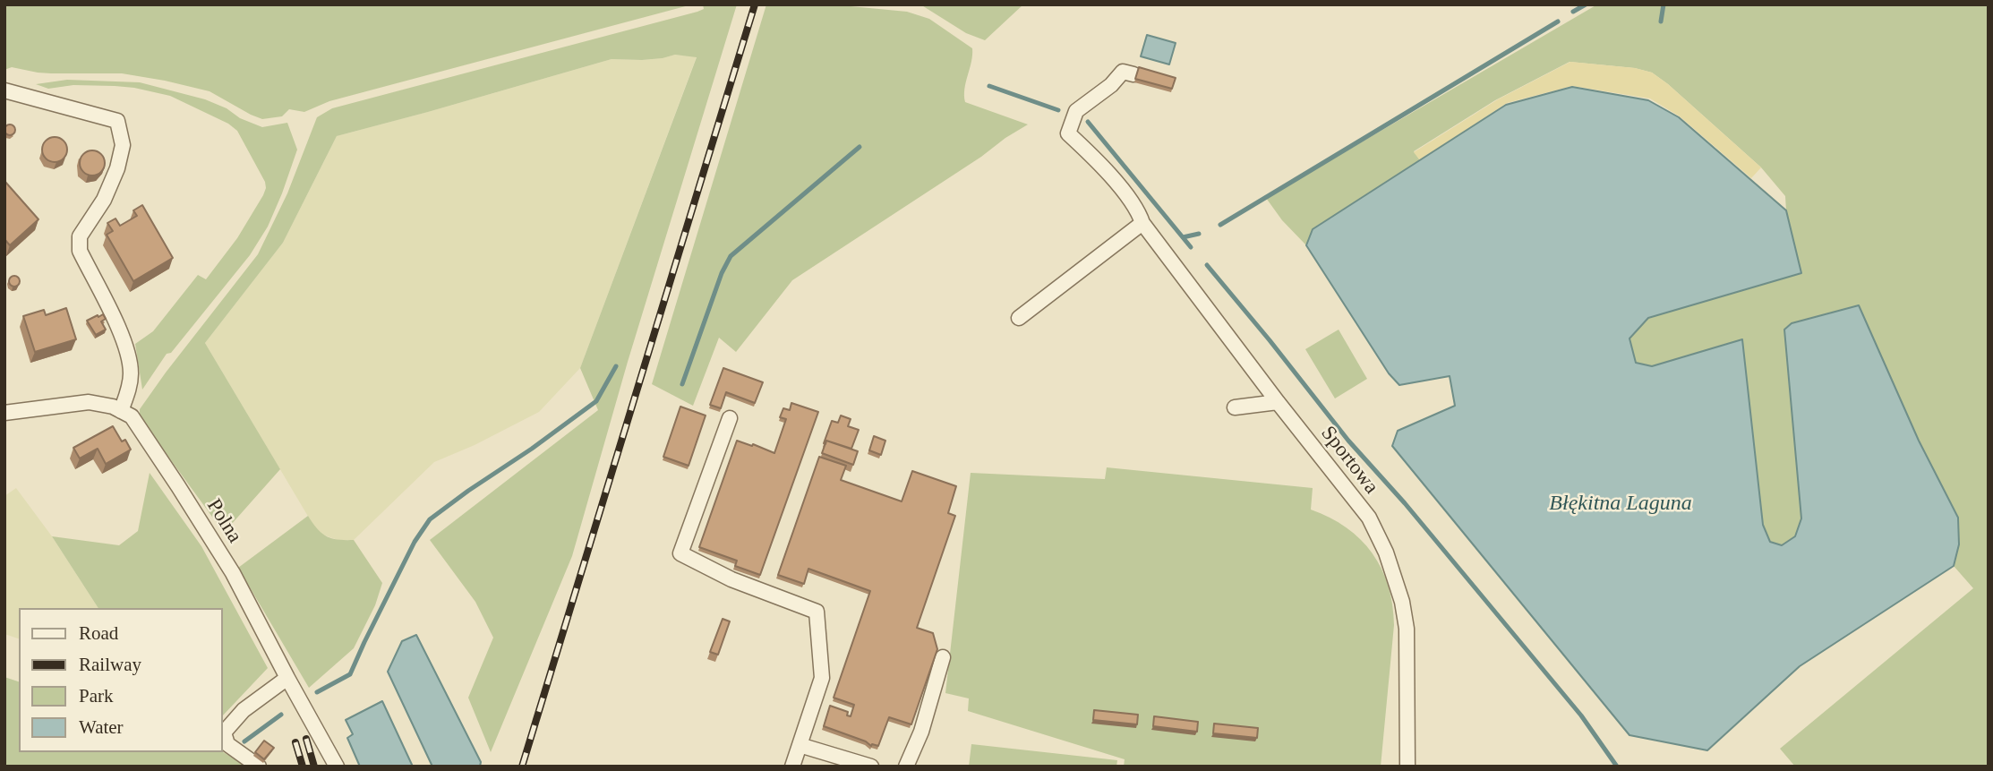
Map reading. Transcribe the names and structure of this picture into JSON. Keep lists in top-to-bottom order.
{
  "streets": {
    "street": ["Sportowa", "Polna"]
  },
  "water": ["Błękitna Laguna"],
  "legend": [
    "Road",
    "Railway",
    "Park",
    "Water"
  ]
}
